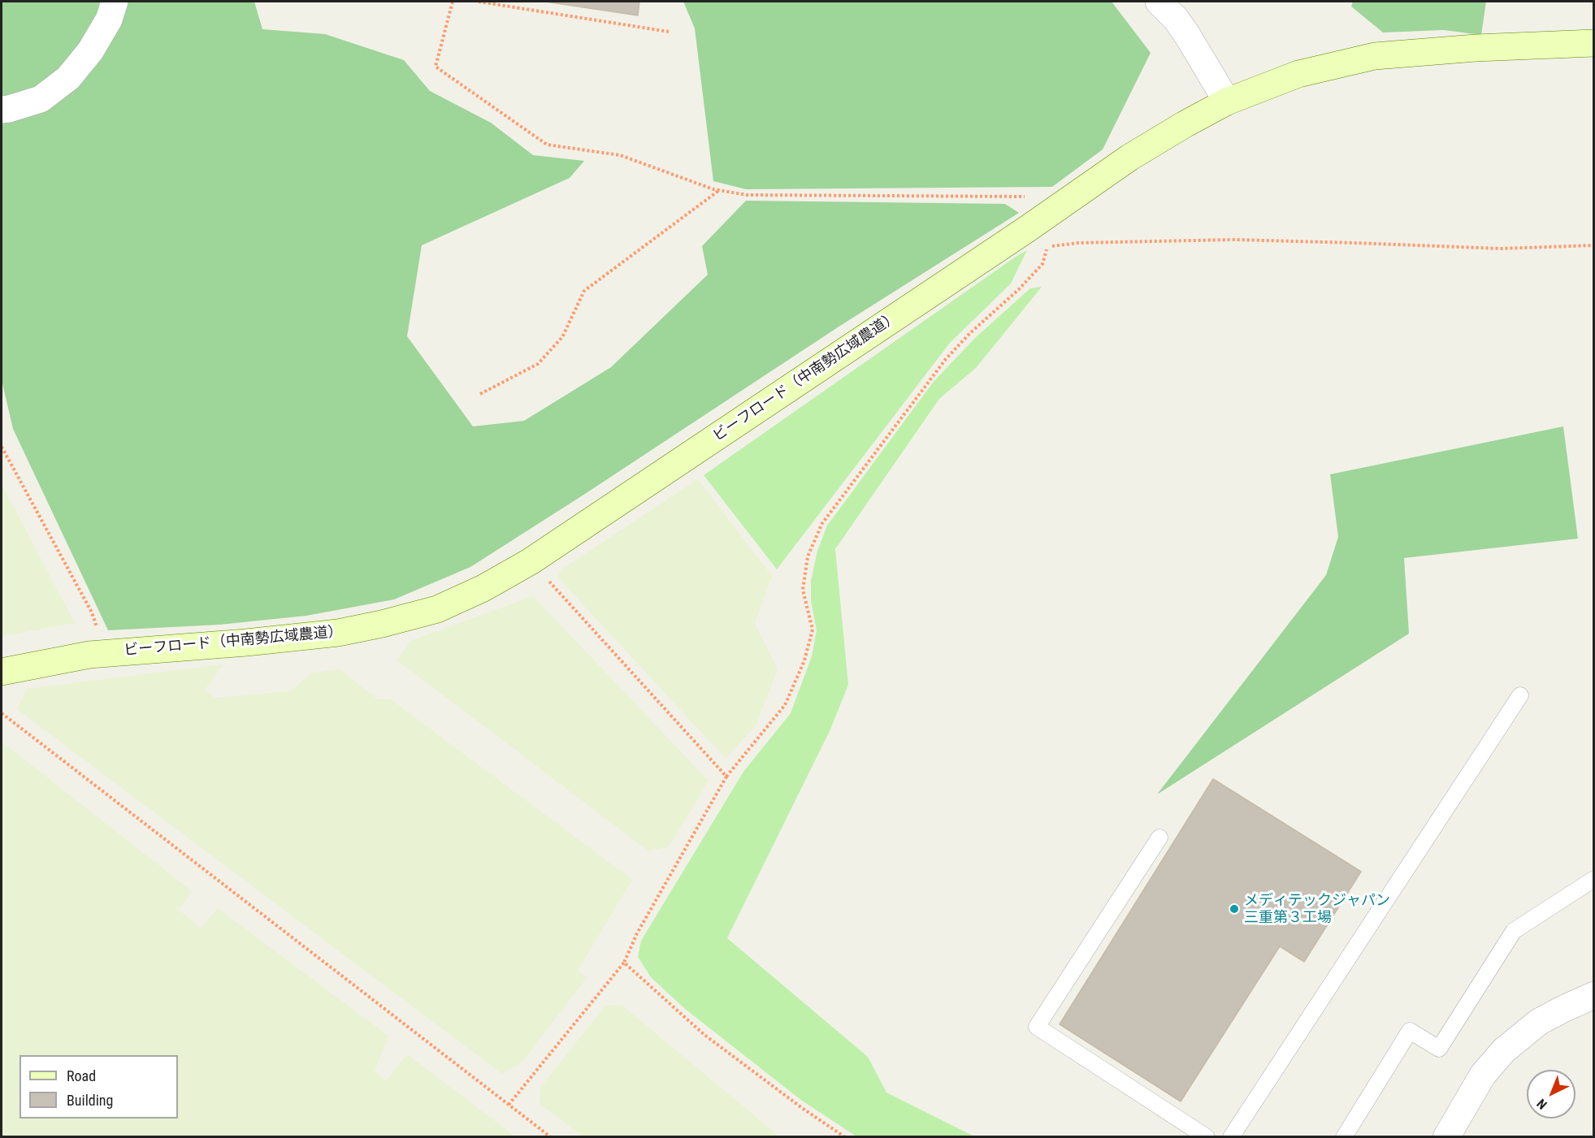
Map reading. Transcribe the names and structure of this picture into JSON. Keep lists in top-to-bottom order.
{
  "streets": {
    "street": ["ビーフロード（中南勢広域農道）"]
  },
  "places": ["メディテックジャパン 三重第３工場"],
  "legend": ["Road", "Building"],
  "north": "bottom left"
}
